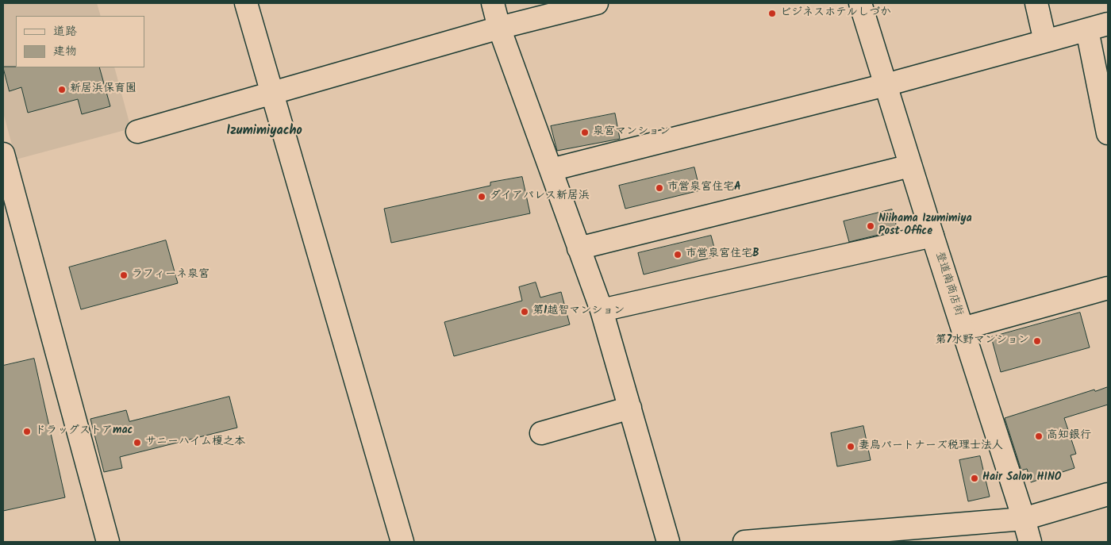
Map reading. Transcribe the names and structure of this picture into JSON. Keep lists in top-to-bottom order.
{
  "streets": {
    "street": ["登道南商店街"]
  },
  "districts": ["Izumimiyacho"],
  "places": [
    "ビジネスホテルしづか",
    "新居浜保育園",
    "泉宮マンション",
    "市営泉宮住宅A",
    "ダイアパレス新居浜",
    "Niihama Izumimiya Post Office",
    "市営泉宮住宅B",
    "ラフィーネ泉宮",
    "第1越智マンション",
    "第7水野マンション",
    "ドラッグストアmac",
    "高知銀行",
    "サニーハイム榎之本",
    "妻鳥パートナーズ税理士法人",
    "Hair Salon HINO"
  ],
  "legend": ["道路", "建物"]
}
